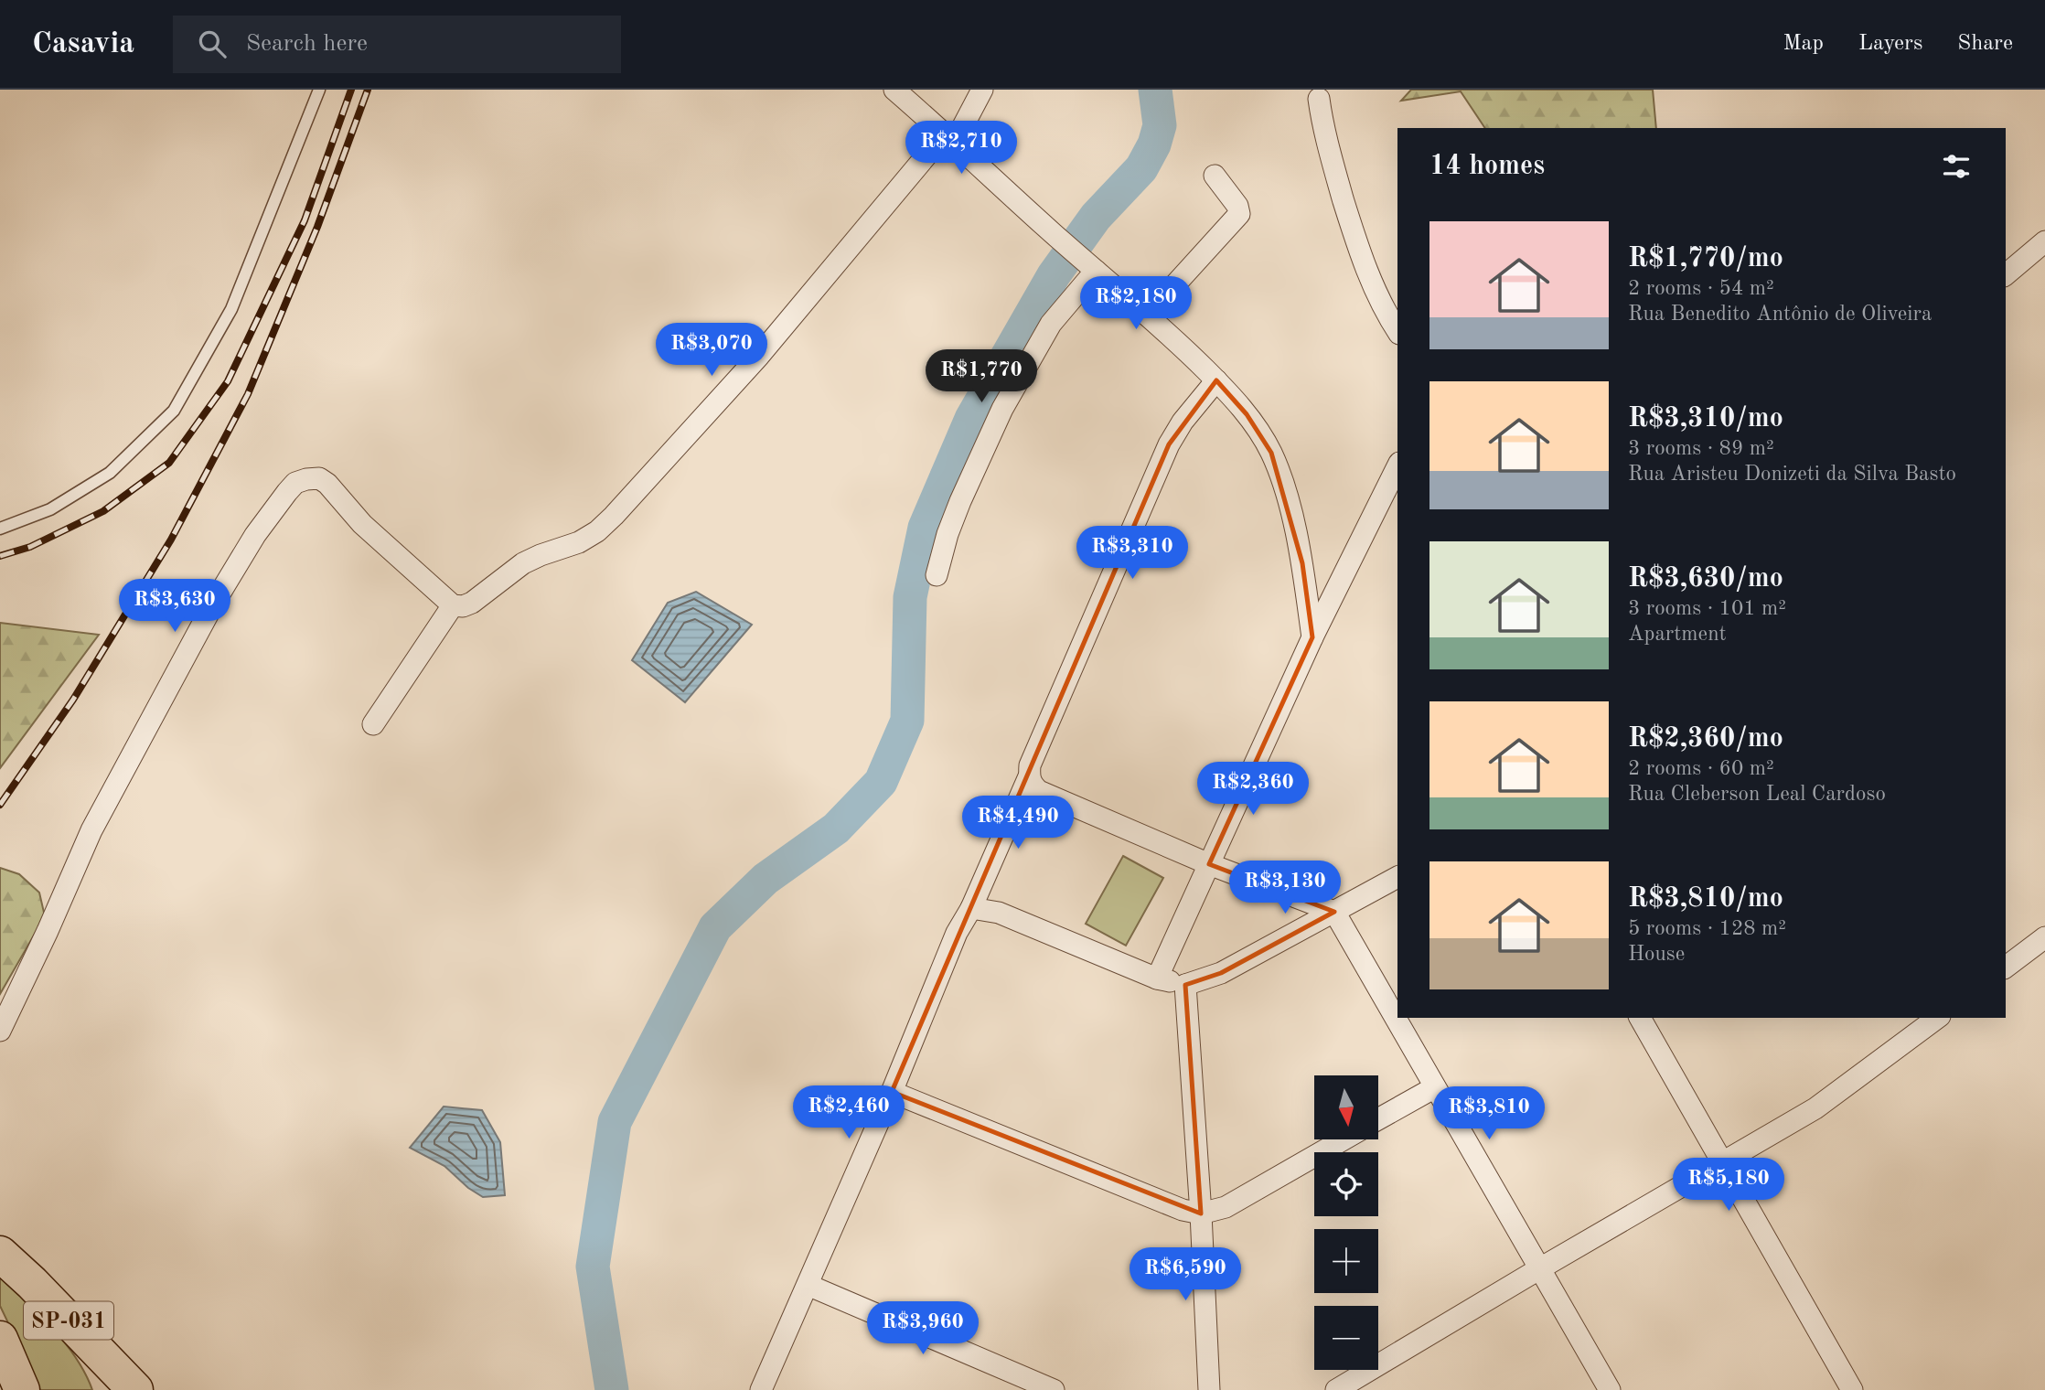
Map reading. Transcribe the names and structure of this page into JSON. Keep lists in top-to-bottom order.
{
  "streets": {
    "highway": ["SP-031"]
  },
  "north": "bottom",
  "page": {
    "header": "Casavia",
    "search": "Search here",
    "nav": ["Map", "Layers", "Share"],
    "price": [
      "R$2,710",
      "R$2,180",
      "R$3,070",
      "R$1,770",
      "R$3,310",
      "R$3,630",
      "R$2,360",
      "R$4,490",
      "R$3,130",
      "R$2,460",
      "R$3,810",
      "R$5,180",
      "R$6,590",
      "R$3,960"
    ],
    "heading": "14 homes",
    "list": [
      {
        "name": "R$1,770/mo",
        "note": "2 rooms · 54 m² · Rua Benedito Antônio de Oliveira"
      },
      {
        "name": "R$3,310/mo",
        "note": "3 rooms · 89 m² · Rua Aristeu Donizeti da Silva Basto"
      },
      {
        "name": "R$3,630/mo",
        "note": "3 rooms · 101 m² · Apartment"
      },
      {
        "name": "R$2,360/mo",
        "note": "2 rooms · 60 m² · Rua Cleberson Leal Cardoso"
      },
      {
        "name": "R$3,810/mo",
        "note": "5 rooms · 128 m² · House"
      }
    ],
    "map_buttons": ["+", "−"]
  }
}
